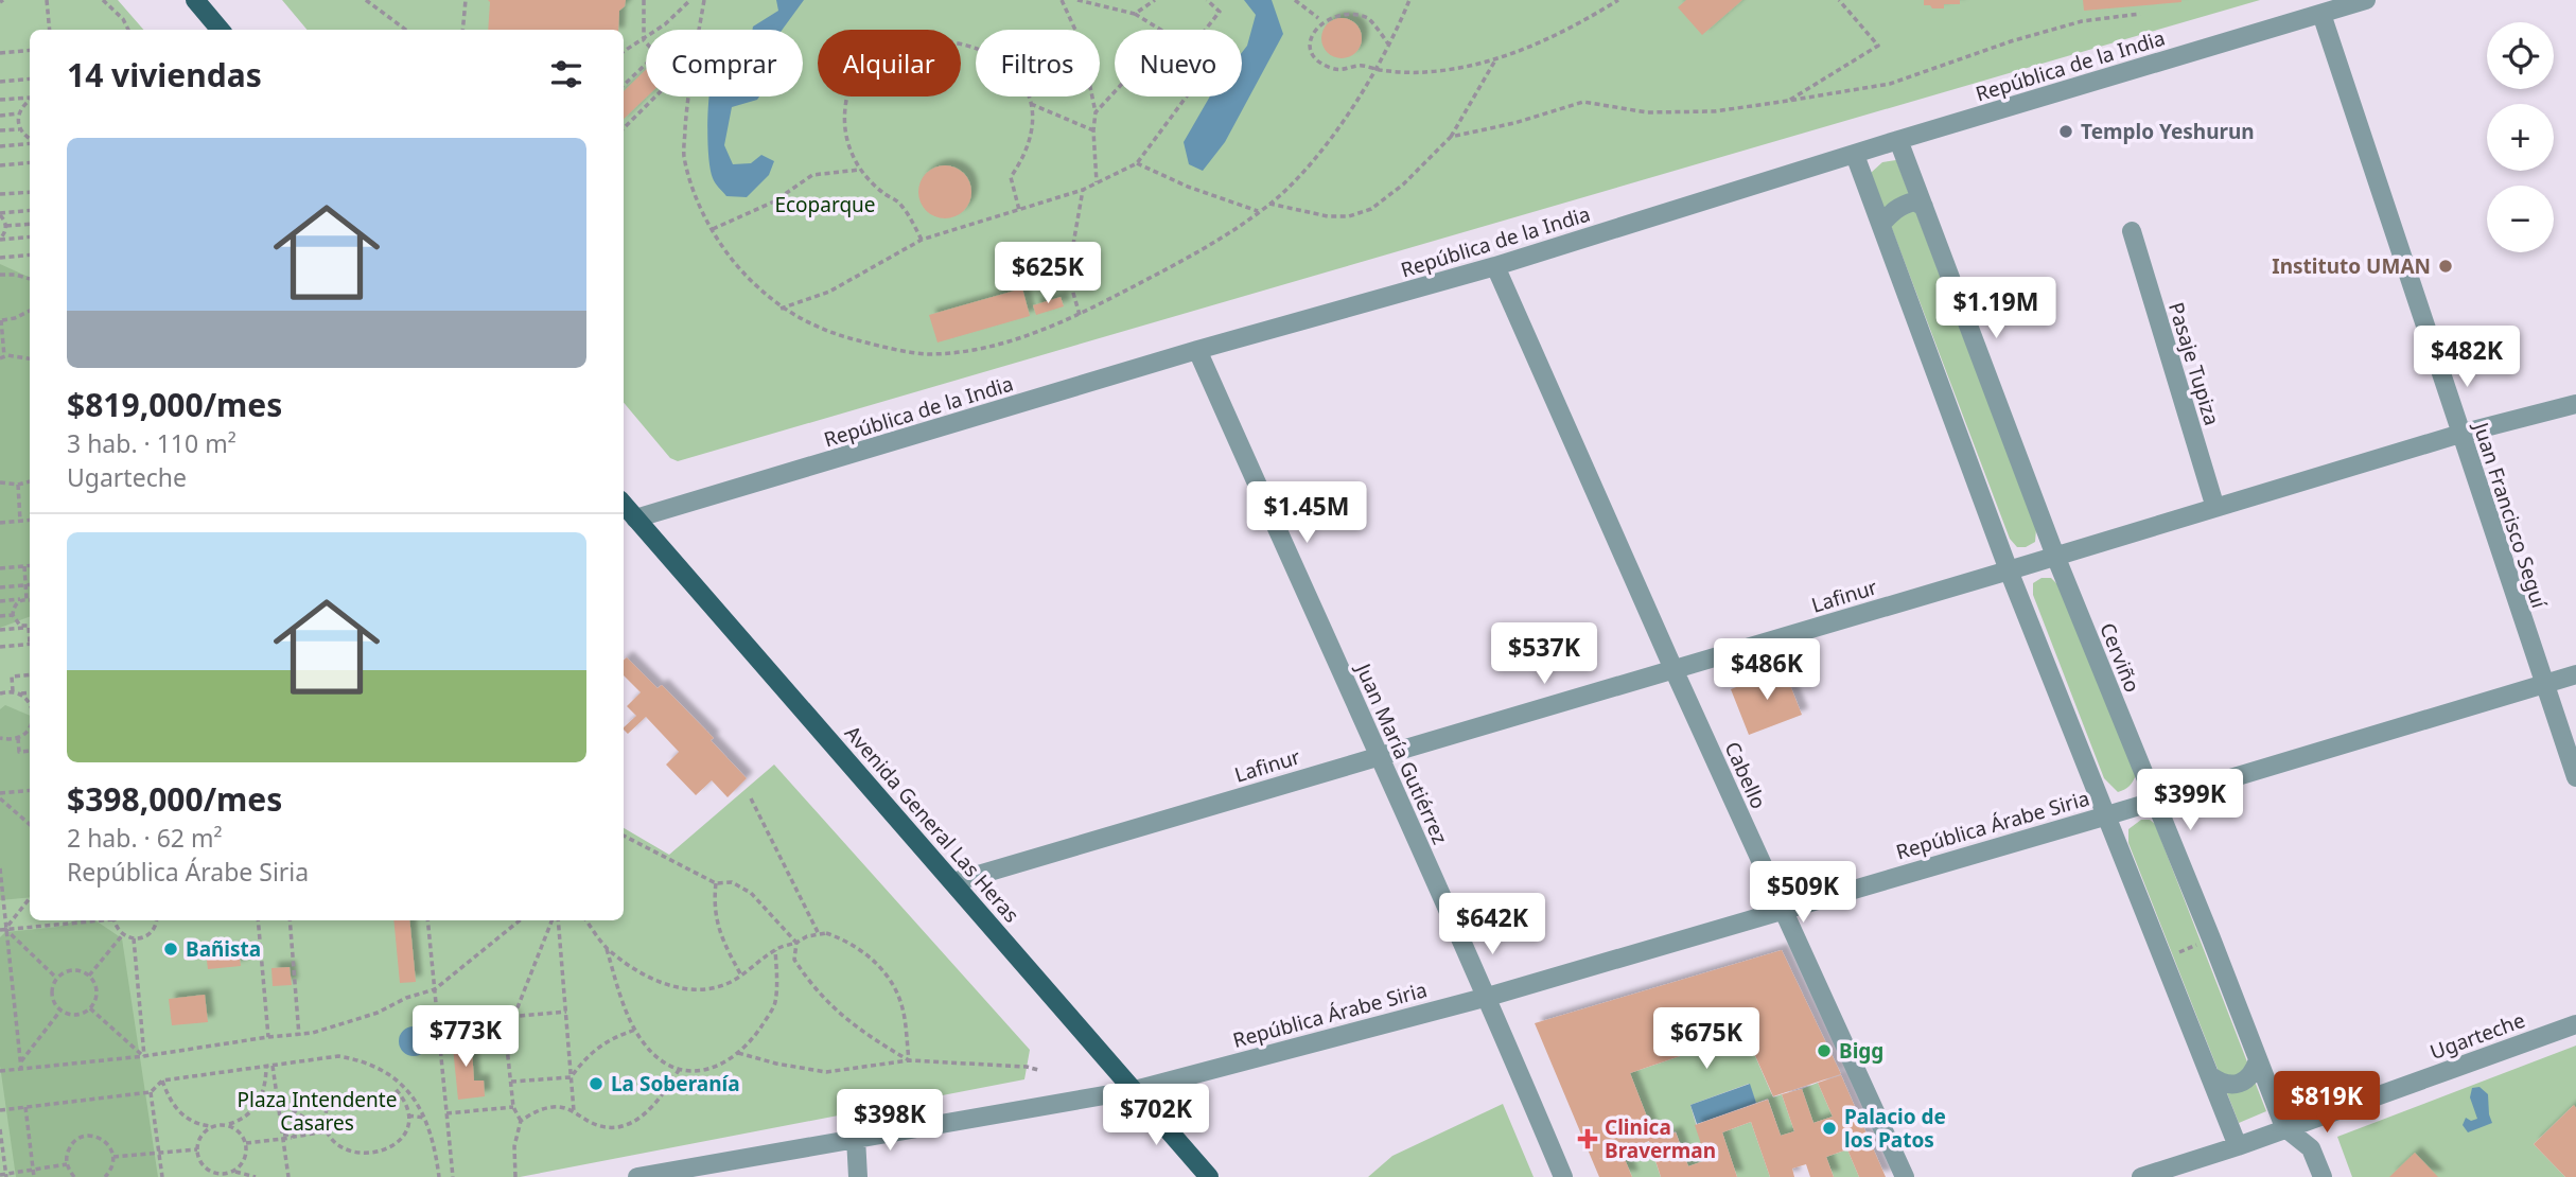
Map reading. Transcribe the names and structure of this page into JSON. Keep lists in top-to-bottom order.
{
  "streets": {
    "main road": ["Avenida General Las Heras"],
    "street": [
      "República de la India",
      "Pasaje Tupiza",
      "Juan Francisco Seguí",
      "Lafinur",
      "Cerviño",
      "Juan María Gutiérrez",
      "Cabello",
      "República Árabe Siria",
      "Ugarteche"
    ]
  },
  "crossings": [
    ["República de la India", "Juan Francisco Seguí"],
    ["República de la India", "Cerviño"],
    ["República de la India", "Juan María Gutiérrez"],
    ["República de la India", "Cabello"],
    ["República de la India", "Avenida General Las Heras"],
    ["Pasaje Tupiza", "Lafinur"],
    ["Juan Francisco Seguí", "Lafinur"],
    ["Juan Francisco Seguí", "República Árabe Siria"],
    ["Lafinur", "Cerviño"],
    ["Lafinur", "Juan María Gutiérrez"],
    ["Lafinur", "Cabello"],
    ["Lafinur", "Avenida General Las Heras"],
    ["Cerviño", "República Árabe Siria"],
    ["Cerviño", "Ugarteche"],
    ["Juan María Gutiérrez", "República Árabe Siria"],
    ["Cabello", "República Árabe Siria"],
    ["Avenida General Las Heras", "República Árabe Siria"]
  ],
  "parks": ["Ecoparque", "Plaza Intendente Casares"],
  "places": {
    "other": [
      "Templo Yeshurun",
      "Instituto UMAN",
      "Bañista",
      "Bigg",
      "La Soberanía",
      "Palacio de los Patos"
    ],
    "health": ["Clinica Braverman"]
  },
  "page": {
    "map_buttons": ["+", "−"],
    "chip": [
      "Comprar",
      "Alquilar",
      "Filtros",
      "Nuevo"
    ],
    "heading": "14 viviendas",
    "list": [
      {
        "name": "$819,000/mes",
        "note": "3 hab. · 110 m² · Ugarteche"
      },
      {
        "name": "$398,000/mes",
        "note": "2 hab. · 62 m² · República Árabe Siria"
      }
    ],
    "price": [
      "$625K",
      "$1.19M",
      "$482K",
      "$1.45M",
      "$537K",
      "$486K",
      "$399K",
      "$509K",
      "$642K",
      "$773K",
      "$675K",
      "$819K",
      "$702K",
      "$398K"
    ]
  }
}
